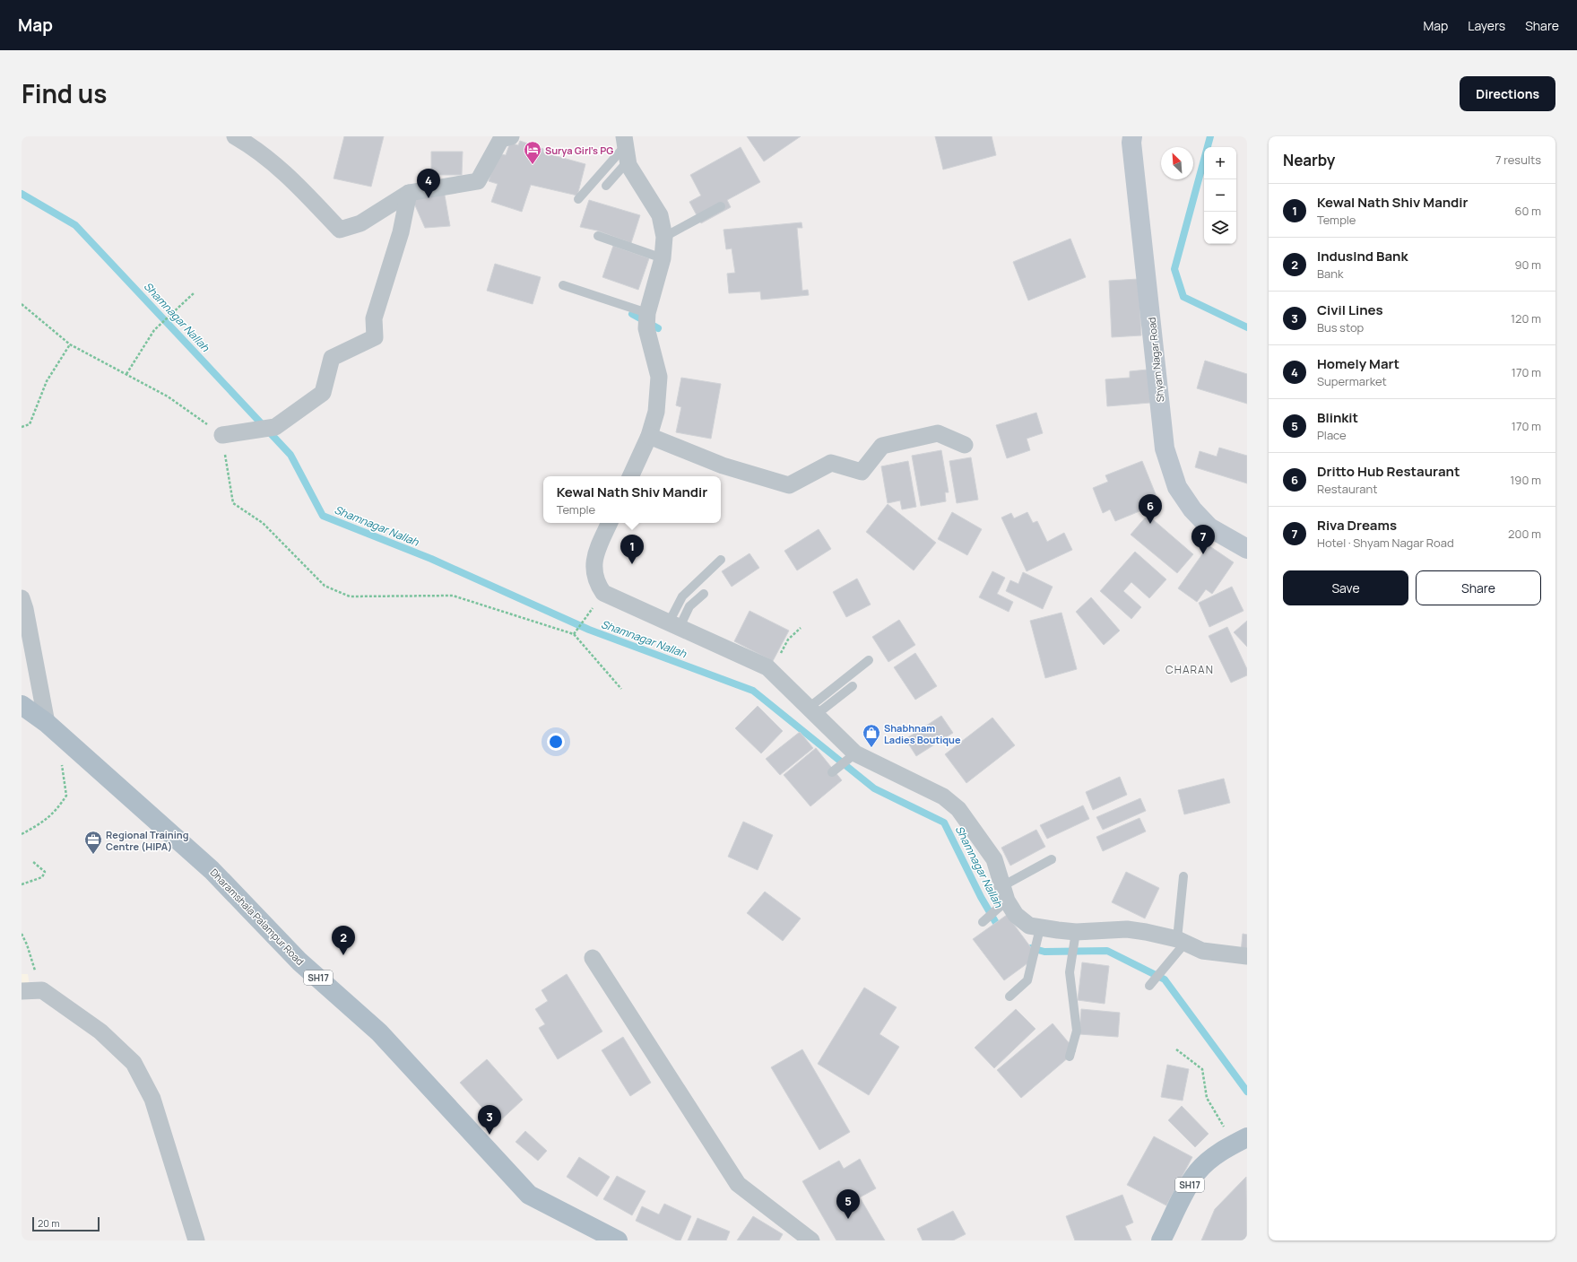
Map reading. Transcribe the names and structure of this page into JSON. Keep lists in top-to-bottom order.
{
  "streets": {
    "main road": ["Dharamshala Palampur Road", "SH17"],
    "street": ["Shyam Nagar Road"]
  },
  "districts": ["CHARAN"],
  "water": ["Shamnagar Nallah"],
  "places": {
    "hotel": ["Surya Girl's PG"],
    "shop": ["Shabhnam Ladies Boutique"],
    "office": ["Regional Training Centre (HIPA)"]
  },
  "scale_bar": "20 m",
  "north": "top left",
  "page": {
    "header": "Map",
    "nav": ["Map", "Layers", "Share"],
    "title": "Find us",
    "buttons": [
      "Directions",
      ["Save", "Share"]
    ],
    "heading": ["Nearby", "7 results"],
    "map_buttons": ["+", "−"],
    "pins": [
      "4",
      "6",
      "7",
      "1",
      "2",
      "3",
      "5"
    ],
    "list": [
      {
        "mark": "1",
        "name": "Kewal Nath Shiv Mandir",
        "note": "Temple",
        "value": "60 m"
      },
      {
        "mark": "2",
        "name": "IndusInd Bank",
        "note": "Bank",
        "value": "90 m"
      },
      {
        "mark": "3",
        "name": "Civil Lines",
        "note": "Bus stop",
        "value": "120 m"
      },
      {
        "mark": "4",
        "name": "Homely Mart",
        "note": "Supermarket",
        "value": "170 m"
      },
      {
        "mark": "5",
        "name": "Blinkit",
        "note": "Place",
        "value": "170 m"
      },
      {
        "mark": "6",
        "name": "Dritto Hub Restaurant",
        "note": "Restaurant",
        "value": "190 m"
      },
      {
        "mark": "7",
        "name": "Riva Dreams",
        "note": "Hotel · Shyam Nagar Road",
        "value": "200 m"
      }
    ],
    "popup": ["Kewal Nath Shiv Mandir", "Temple"],
    "scale": "20 m"
  }
}
